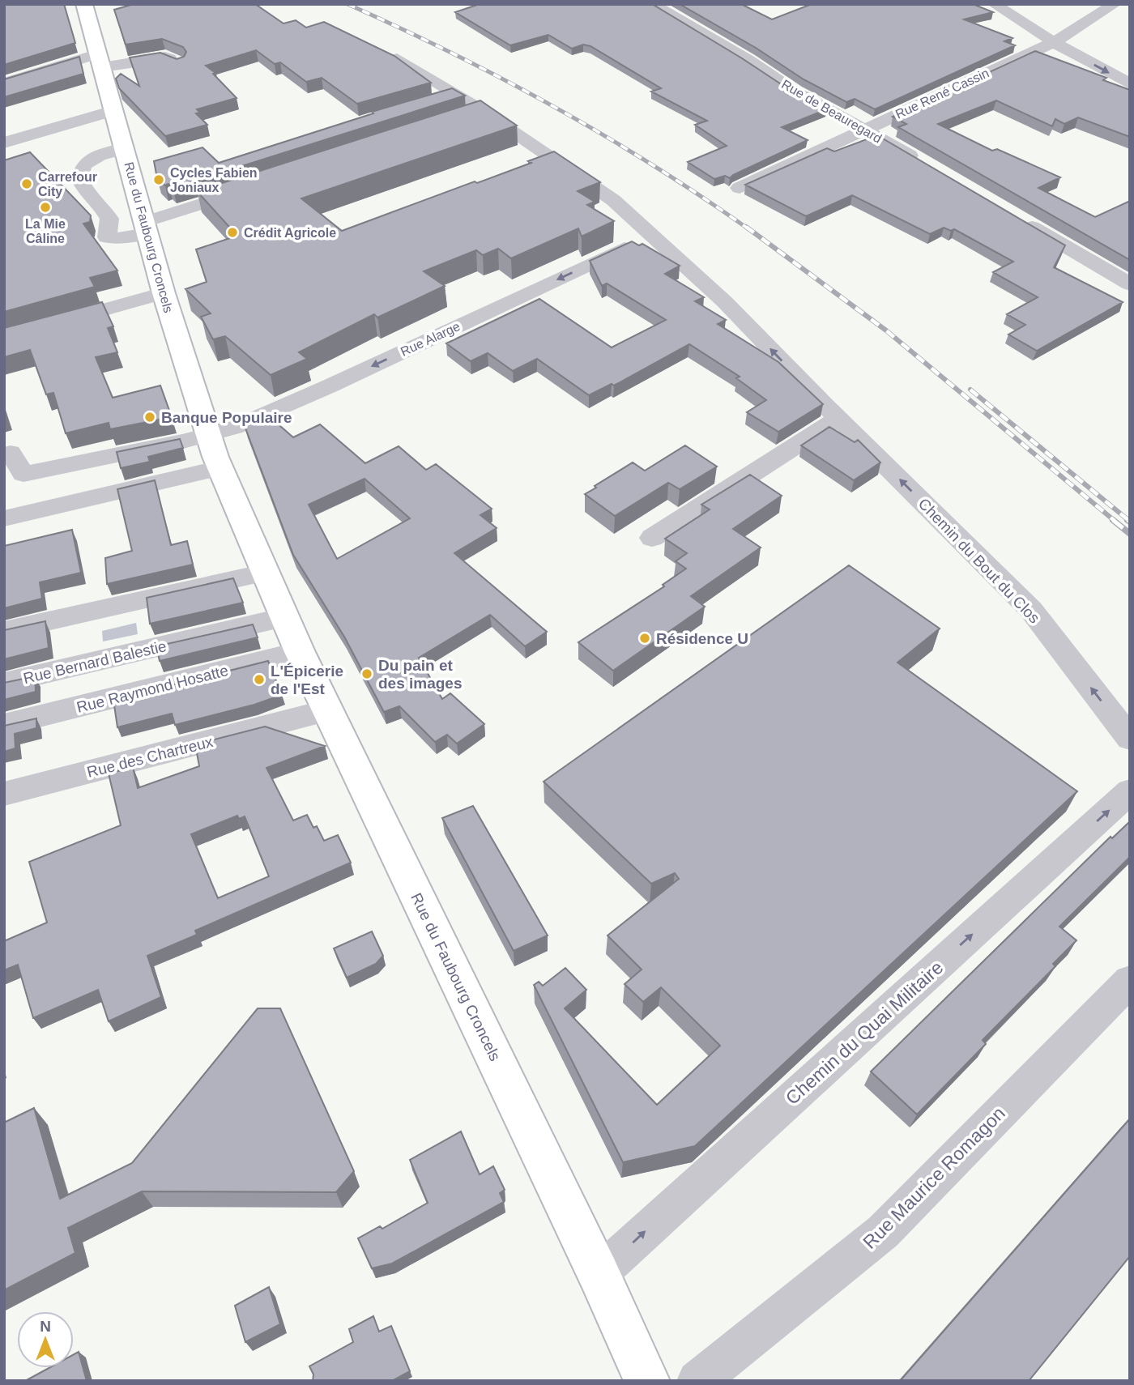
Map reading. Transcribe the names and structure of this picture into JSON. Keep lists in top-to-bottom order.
{
  "streets": {
    "main road": ["Rue du Faubourg Croncels"],
    "street": [
      "Rue René Cassin",
      "Rue de Beauregard",
      "Rue Alarge",
      "Chemin du Bout du Clos",
      "Rue Bernard Balestie",
      "Rue Raymond Hosatte",
      "Rue des Chartreux",
      "Chemin du Quai Militaire",
      "Rue Maurice Romagon"
    ]
  },
  "crossings": [
    ["Rue René Cassin", "Rue de Beauregard"],
    ["Rue du Faubourg Croncels", "Rue Alarge"],
    ["Rue du Faubourg Croncels", "Rue Bernard Balestie"],
    ["Rue du Faubourg Croncels", "Rue Raymond Hosatte"],
    ["Rue du Faubourg Croncels", "Rue des Chartreux"],
    ["Rue du Faubourg Croncels", "Chemin du Quai Militaire"],
    ["Rue Alarge", "Chemin du Bout du Clos"]
  ],
  "one_way": ["Chemin du Bout du Clos", "Chemin du Quai Militaire"],
  "places": [
    "Cycles Fabien Joniaux",
    "Carrefour City",
    "La Mie Câline",
    "Crédit Agricole",
    "Banque Populaire",
    "Résidence U",
    "Du pain et des images",
    "L'Épicerie de l'Est"
  ],
  "north": "top"
}
